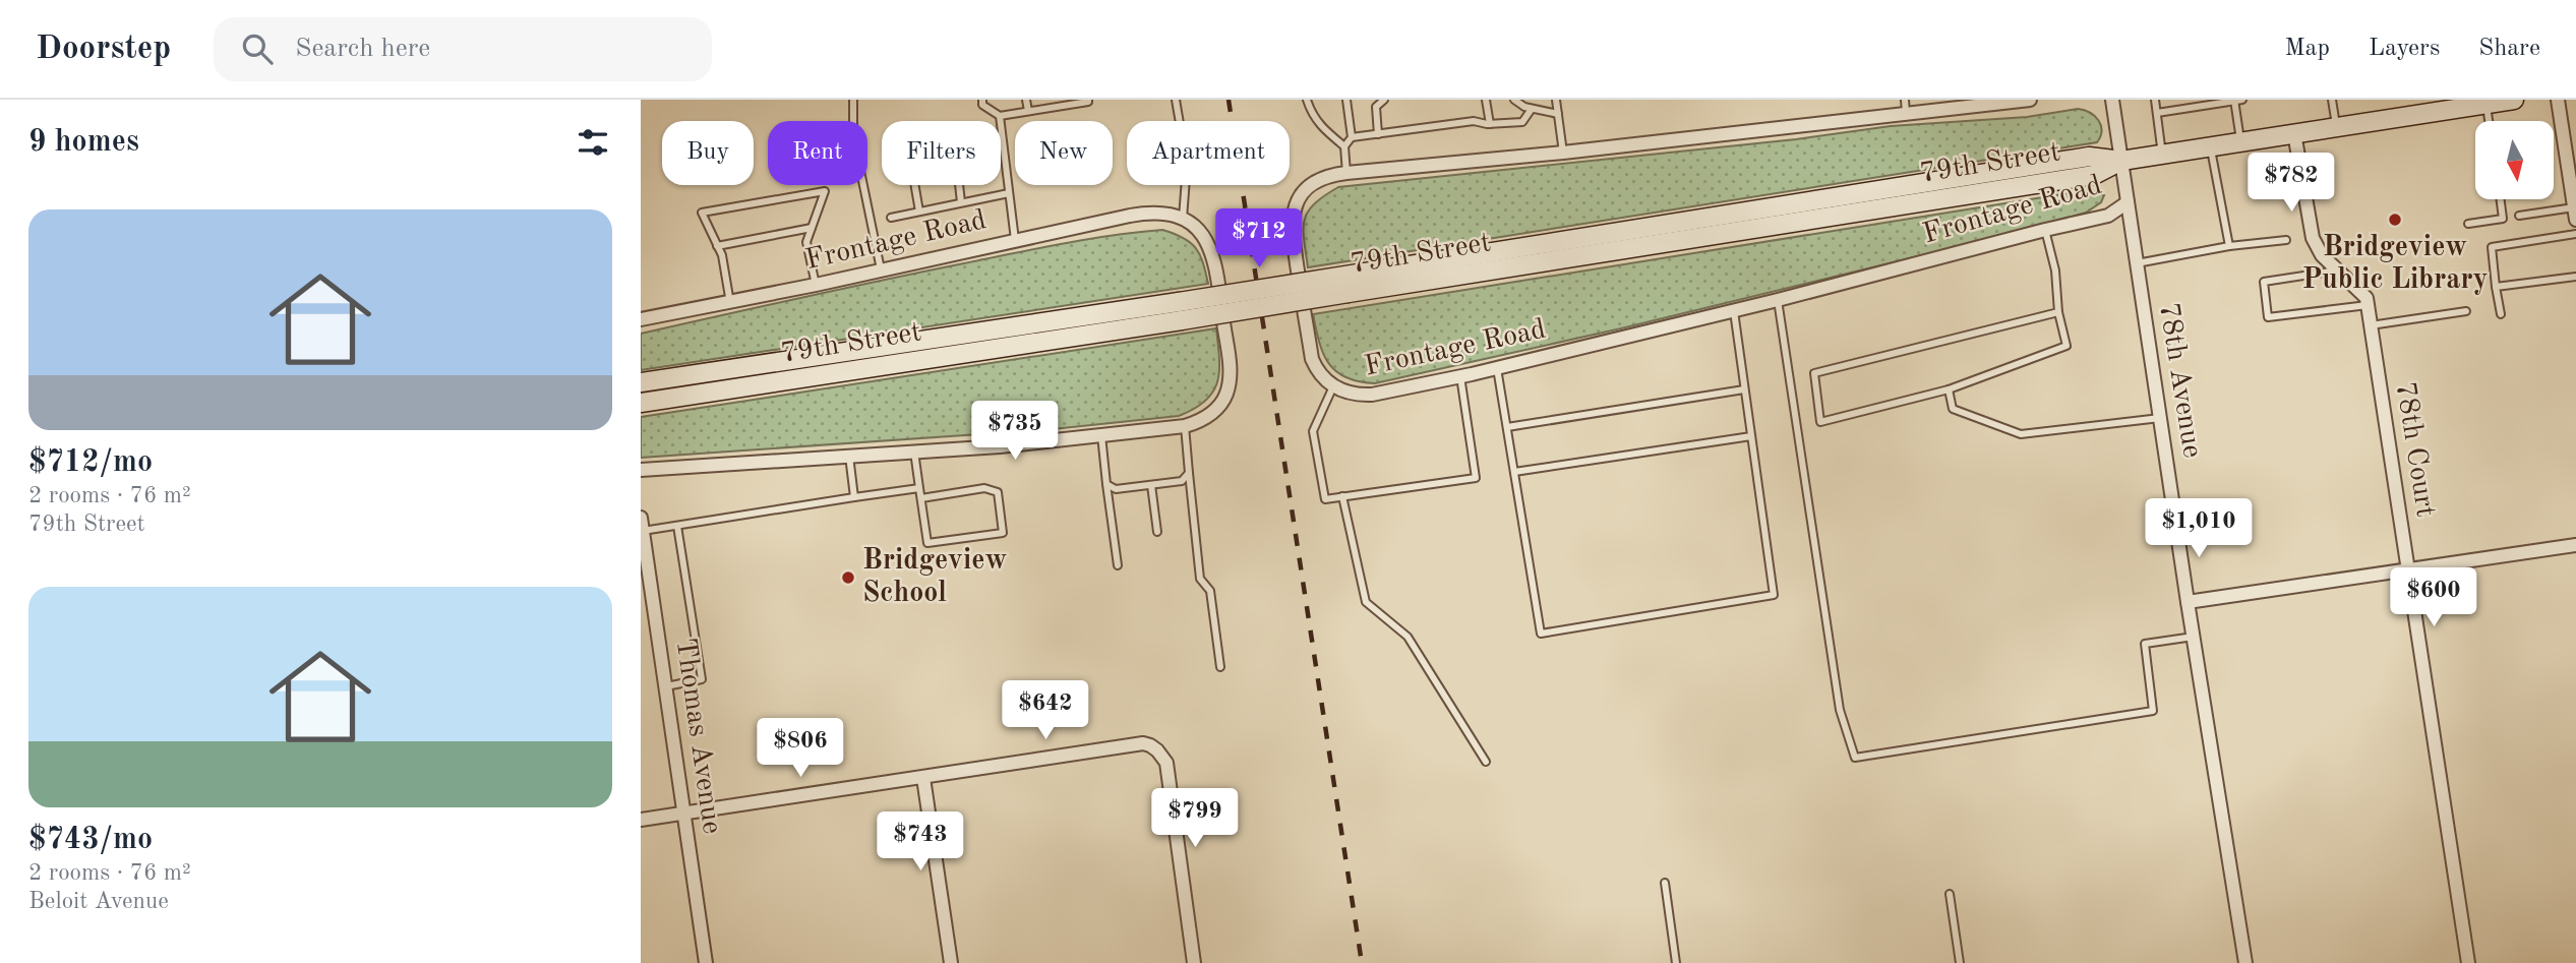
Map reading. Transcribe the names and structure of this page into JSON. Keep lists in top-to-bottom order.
{
  "streets": {
    "main road": ["79th Street"],
    "street": [
      "Frontage Road",
      "78th Avenue",
      "78th Court",
      "Thomas Avenue"
    ]
  },
  "crossings": [
    ["79th Street", "78th Avenue"],
    ["Frontage Road", "78th Avenue"]
  ],
  "places": ["Bridgeview Public Library", "Bridgeview School"],
  "north": "bottom",
  "page": {
    "header": "Doorstep",
    "search": "Search here",
    "nav": ["Map", "Layers", "Share"],
    "heading": "9 homes",
    "chip": [
      "Buy",
      "Rent",
      "Filters",
      "New",
      "Apartment"
    ],
    "price": [
      "$782",
      "$712",
      "$735",
      "$1,010",
      "$600",
      "$642",
      "$806",
      "$799",
      "$743"
    ],
    "list": [
      {
        "name": "$712/mo",
        "note": "2 rooms · 76 m² · 79th Street"
      },
      {
        "name": "$743/mo",
        "note": "2 rooms · 76 m² · Beloit Avenue"
      }
    ]
  }
}
